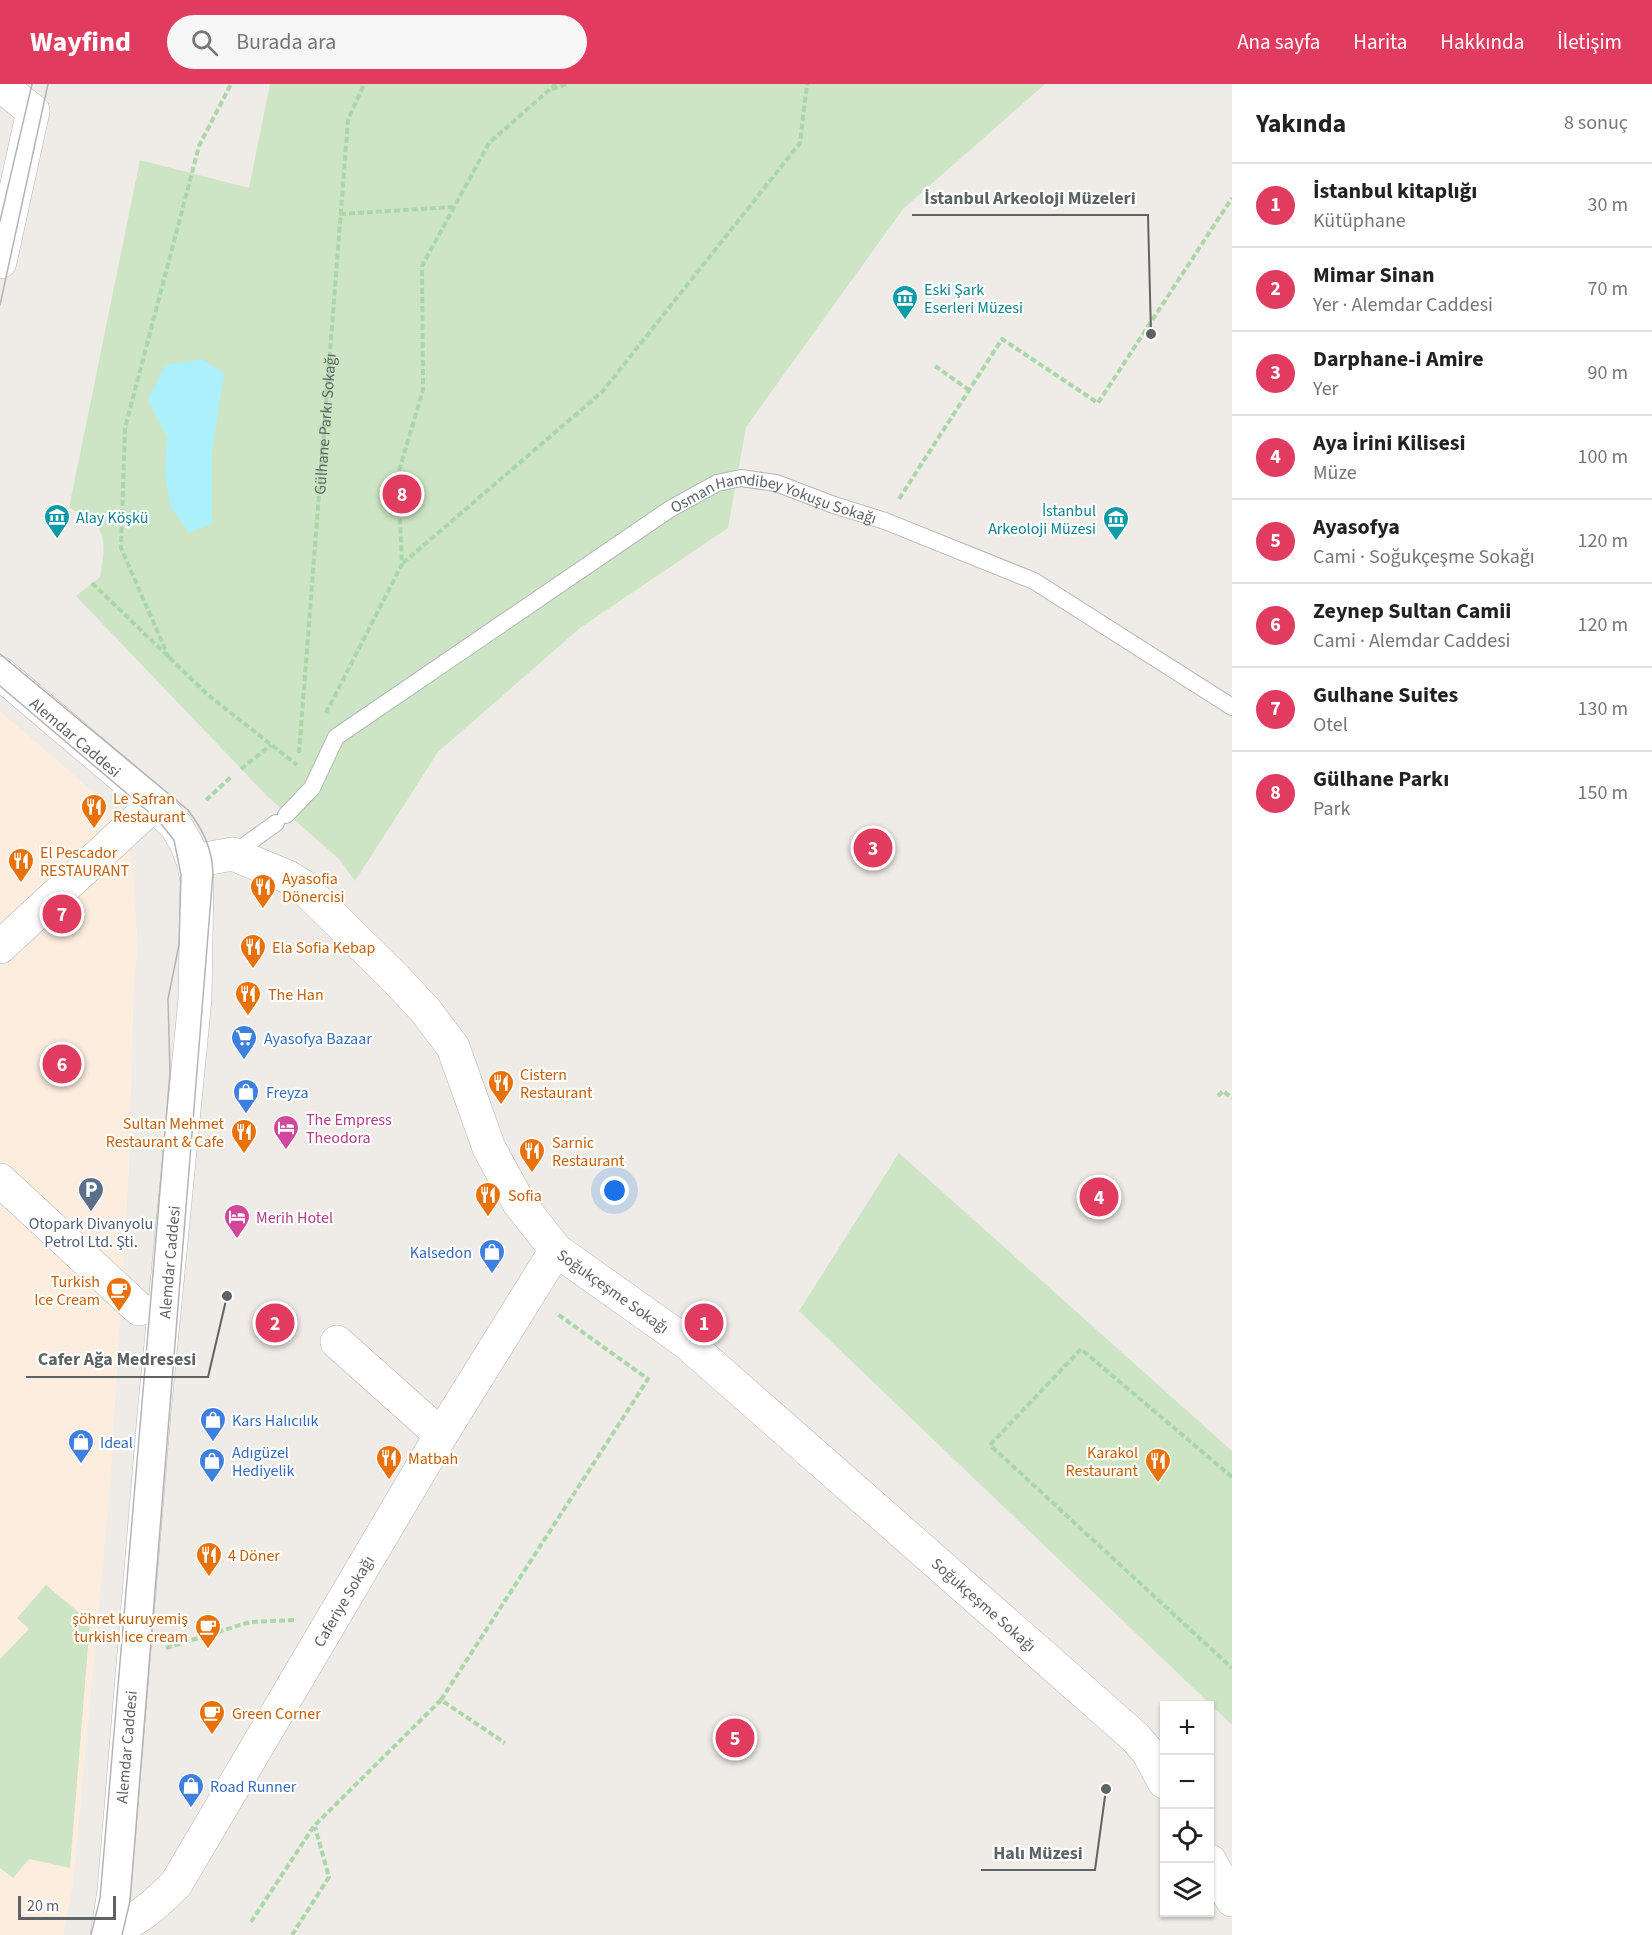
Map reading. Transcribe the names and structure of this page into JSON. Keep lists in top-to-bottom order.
{
  "streets": {
    "street": ["Alemdar Caddesi", "Soğukçeşme Sokağı", "Caferiye Sokağı"],
    "lane": ["Osman Hamdibey Yokuşu Sokağı"],
    "path": ["Gülhane Parkı Sokağı"]
  },
  "crossings": [
    ["Osman Hamdibey Yokuşu Sokağı", "Soğukçeşme Sokağı"],
    ["Alemdar Caddesi", "Caferiye Sokağı"],
    ["Soğukçeşme Sokağı", "Caferiye Sokağı"]
  ],
  "places": {
    "museum": ["Eski Şark Eserleri Müzesi", "Alay Köşkü", "İstanbul Arkeoloji Müzesi"],
    "other": ["İstanbul Arkeoloji Müzeleri", "Cafer Ağa Medresesi", "Halı Müzesi"],
    "restaurant": [
      "Le Safran Restaurant",
      "El Pescador RESTAURANT",
      "Ayasofia Dönercisi",
      "Ela Sofia Kebap",
      "The Han",
      "Cistern Restaurant",
      "Sultan Mehmet Restaurant & Cafe",
      "Sarnic Restaurant",
      "Sofia",
      "Matbah",
      "Karakol Restaurant",
      "4 Döner"
    ],
    "supermarket": ["Ayasofya Bazaar"],
    "shop": [
      "Freyza",
      "Kalsedon",
      "Kars Halıcılık",
      "Ideal",
      "Adıgüzel Hediyelik",
      "Road Runner"
    ],
    "hotel": ["The Empress Theodora", "Merih Hotel"],
    "parking": ["Otopark Divanyolu Petrol Ltd. Şti."],
    "cafe": ["Turkish Ice Cream", "şöhret kuruyemiş turkish ice cream", "Green Corner"]
  },
  "scale_bar": "20 m",
  "page": {
    "header": "Wayfind",
    "search": "Burada ara",
    "nav": [
      "Ana sayfa",
      "Harita",
      "Hakkında",
      "İletişim"
    ],
    "heading": ["Yakında", "8 sonuç"],
    "list": [
      {
        "mark": "1",
        "name": "İstanbul kitaplığı",
        "note": "Kütüphane",
        "value": "30 m"
      },
      {
        "mark": "2",
        "name": "Mimar Sinan",
        "note": "Yer · Alemdar Caddesi",
        "value": "70 m"
      },
      {
        "mark": "3",
        "name": "Darphane-i Amire",
        "note": "Yer",
        "value": "90 m"
      },
      {
        "mark": "4",
        "name": "Aya İrini Kilisesi",
        "note": "Müze",
        "value": "100 m"
      },
      {
        "mark": "5",
        "name": "Ayasofya",
        "note": "Cami · Soğukçeşme Sokağı",
        "value": "120 m"
      },
      {
        "mark": "6",
        "name": "Zeynep Sultan Camii",
        "note": "Cami · Alemdar Caddesi",
        "value": "120 m"
      },
      {
        "mark": "7",
        "name": "Gulhane Suites",
        "note": "Otel",
        "value": "130 m"
      },
      {
        "mark": "8",
        "name": "Gülhane Parkı",
        "note": "Park",
        "value": "150 m"
      }
    ],
    "pins": [
      "8",
      "3",
      "7",
      "6",
      "4",
      "1",
      "2",
      "5"
    ],
    "map_buttons": ["+", "−"],
    "scale": "20 m"
  }
}
